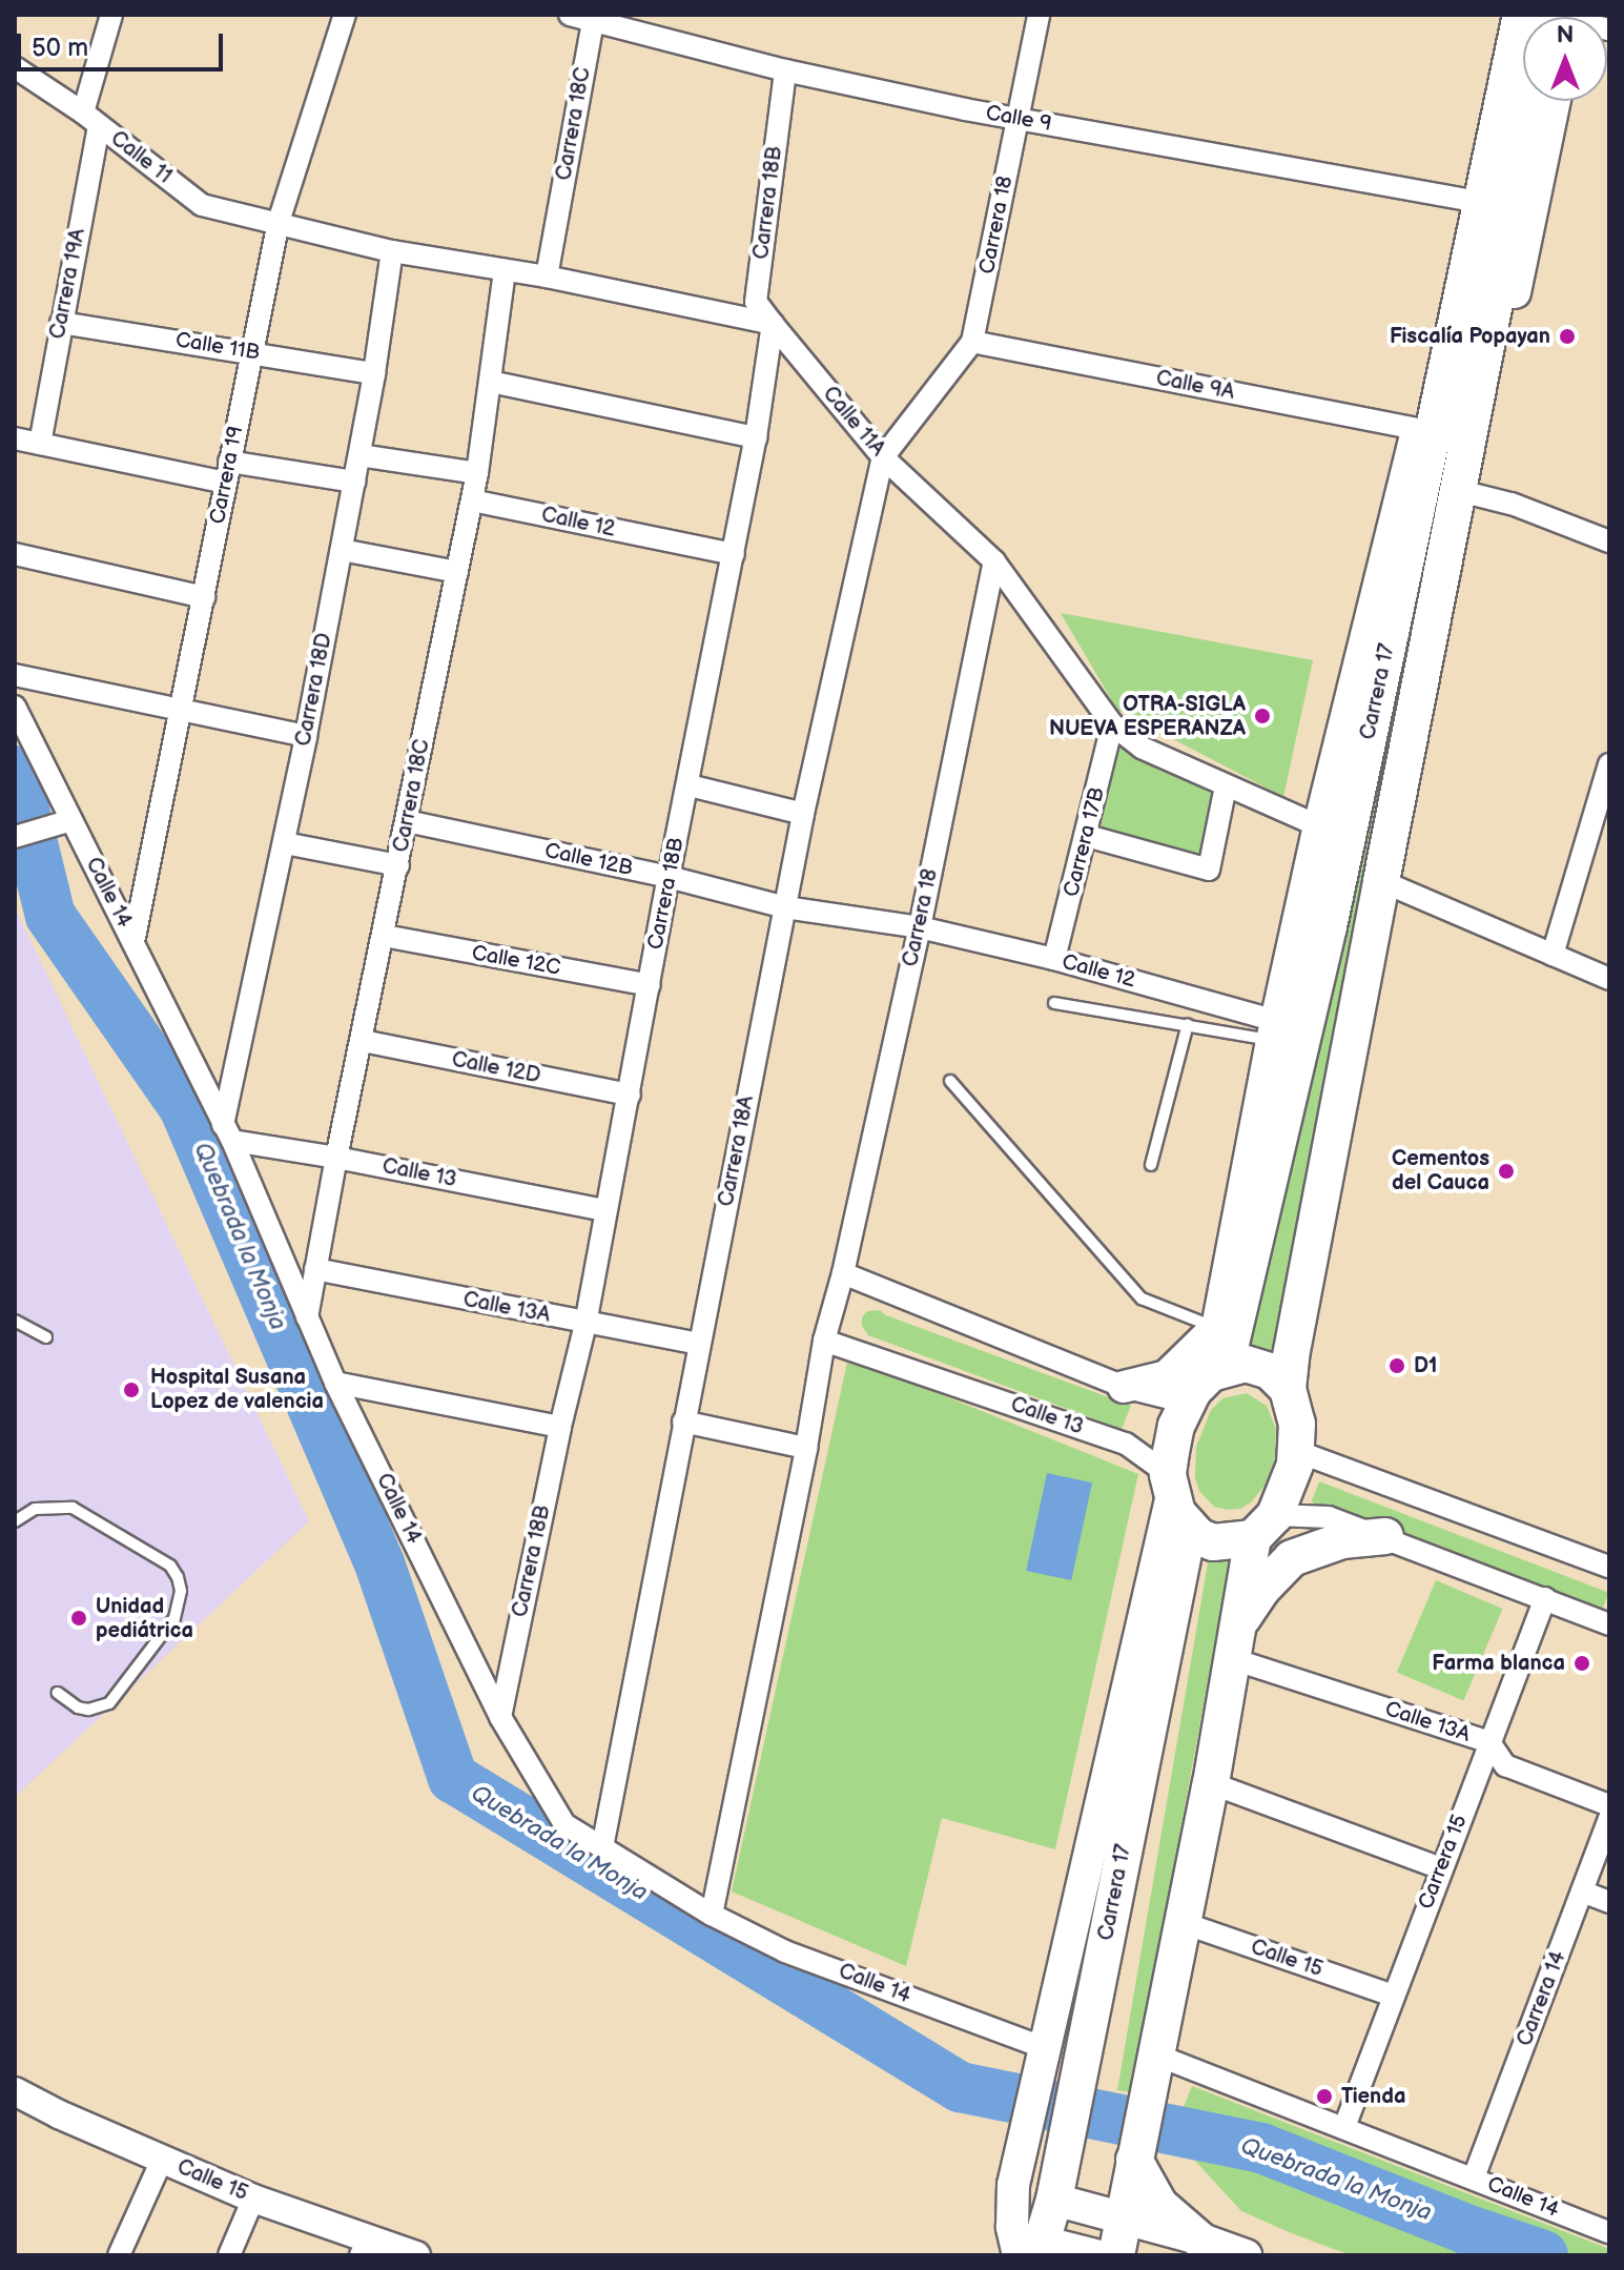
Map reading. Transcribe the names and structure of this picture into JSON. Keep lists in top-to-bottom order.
{
  "streets": {
    "main road": ["Carrera 17"],
    "street": [
      "Calle 9",
      "Carrera 18C",
      "Calle 11",
      "Carrera 18B",
      "Carrera 18",
      "Carrera 19A",
      "Calle 11B",
      "Calle 9A",
      "Calle 11A",
      "Carrera 19",
      "Calle 12",
      "Carrera 18D",
      "Carrera 17B",
      "Calle 12B",
      "Calle 14",
      "Calle 12C",
      "Calle 12D",
      "Carrera 18A",
      "Calle 13",
      "Calle 13A",
      "Carrera 15",
      "Calle 15",
      "Carrera 14"
    ]
  },
  "crossings": [
    ["Calle 9", "Carrera 18C"],
    ["Calle 9", "Carrera 18B"],
    ["Calle 9", "Carrera 18"],
    ["Carrera 18C", "Calle 12"],
    ["Carrera 18C", "Calle 12B"],
    ["Carrera 18C", "Calle 14"],
    ["Carrera 18C", "Calle 12C"],
    ["Carrera 18C", "Calle 12D"],
    ["Carrera 18C", "Calle 13"],
    ["Carrera 18C", "Calle 13A"],
    ["Calle 11", "Carrera 19A"],
    ["Calle 11", "Carrera 19"],
    ["Carrera 18B", "Calle 11A"],
    ["Carrera 18B", "Calle 12"],
    ["Carrera 18B", "Calle 12B"],
    ["Carrera 18B", "Calle 14"],
    ["Carrera 18B", "Calle 12C"],
    ["Carrera 18B", "Calle 12D"],
    ["Carrera 18B", "Calle 13"],
    ["Carrera 18B", "Calle 13A"],
    ["Carrera 18", "Calle 9A"],
    ["Carrera 18", "Calle 11A"],
    ["Carrera 18", "Calle 12"],
    ["Carrera 18", "Calle 12B"],
    ["Carrera 18", "Carrera 18A"],
    ["Carrera 19A", "Calle 11B"],
    ["Calle 11B", "Carrera 19"],
    ["Calle 11B", "Carrera 18D"],
    ["Calle 11A", "Carrera 17B"],
    ["Calle 11A", "Carrera 18A"],
    ["Carrera 19", "Calle 14"],
    ["Calle 12", "Carrera 17B"],
    ["Calle 12", "Calle 12B"],
    ["Carrera 18D", "Calle 14"],
    ["Carrera 18D", "Calle 13"],
    ["Carrera 17", "Calle 13"],
    ["Calle 12B", "Carrera 18A"],
    ["Calle 14", "Carrera 18A"],
    ["Calle 14", "Calle 13"],
    ["Calle 14", "Carrera 15"],
    ["Calle 14", "Carrera 14"],
    ["Carrera 18A", "Calle 13A"],
    ["Calle 13A", "Carrera 15"],
    ["Carrera 15", "Calle 15"]
  ],
  "water": ["Quebrada la Monja"],
  "places": [
    "Fiscalía Popayan",
    "OTRA-SIGLA NUEVA ESPERANZA",
    "Cementos del Cauca",
    "D1",
    "Hospital Susana Lopez de valencia",
    "Unidad pediátrica",
    "Farma blanca",
    "Tienda"
  ],
  "scale_bar": "50 m",
  "north": "top"
}
